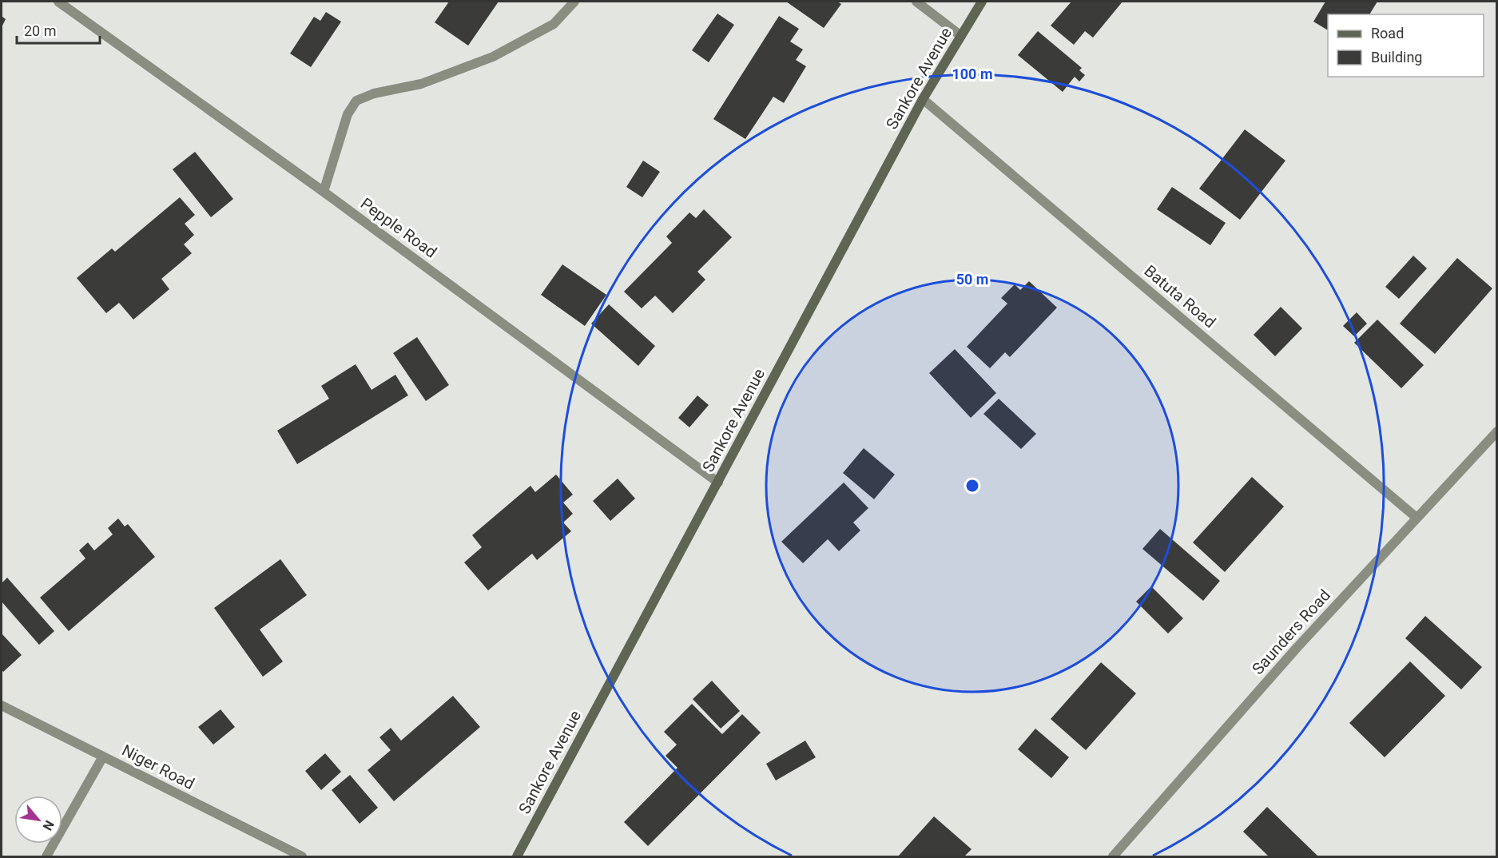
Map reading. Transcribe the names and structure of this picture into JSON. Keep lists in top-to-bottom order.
{
  "streets": {
    "street": [
      "Sankore Avenue",
      "Pepple Road",
      "Batuta Road",
      "Saunders Road",
      "Niger Road"
    ]
  },
  "crossings": [
    ["Sankore Avenue", "Pepple Road"],
    ["Sankore Avenue", "Batuta Road"],
    ["Batuta Road", "Saunders Road"]
  ],
  "legend": ["Road", "Building"],
  "scale_bar": "20 m",
  "north": "bottom right",
  "rings": ["100 m", "50 m"]
}
